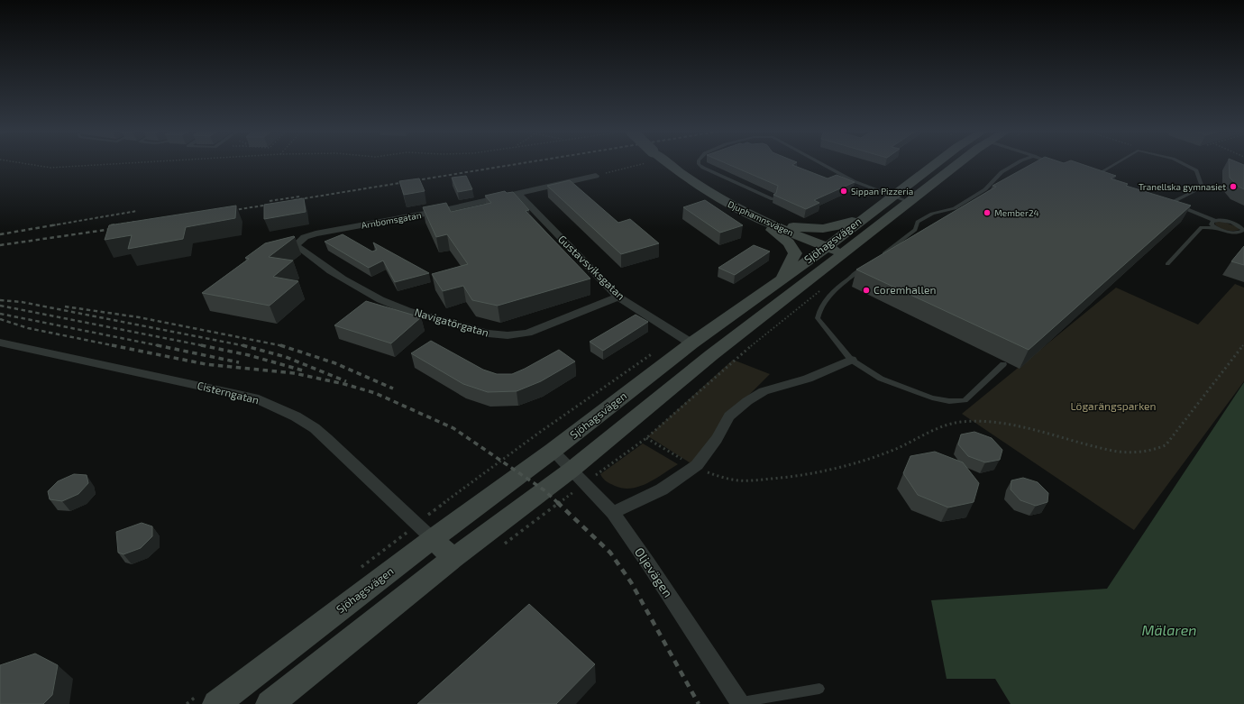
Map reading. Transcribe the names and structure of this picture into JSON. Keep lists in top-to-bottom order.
{
  "streets": {
    "main road": ["Djuphamnsvägen", "Sjöhagsvägen"],
    "street": [
      "Arnbomsgatan",
      "Gustavsviksgatan",
      "Navigatörgatan",
      "Cisterngatan",
      "Oljevägen"
    ]
  },
  "crossings": [
    ["Djuphamnsvägen", "Sjöhagsvägen"],
    ["Arnbomsgatan", "Gustavsviksgatan"],
    ["Arnbomsgatan", "Navigatörgatan"],
    ["Sjöhagsvägen", "Gustavsviksgatan"],
    ["Sjöhagsvägen", "Cisterngatan"],
    ["Sjöhagsvägen", "Oljevägen"],
    ["Gustavsviksgatan", "Navigatörgatan"]
  ],
  "water": ["Mälaren"],
  "parks": ["Lögarängsparken"],
  "places": [
    "Tranellska gymnasiet",
    "Sippan Pizzeria",
    "Member24",
    "Coremhallen"
  ]
}
